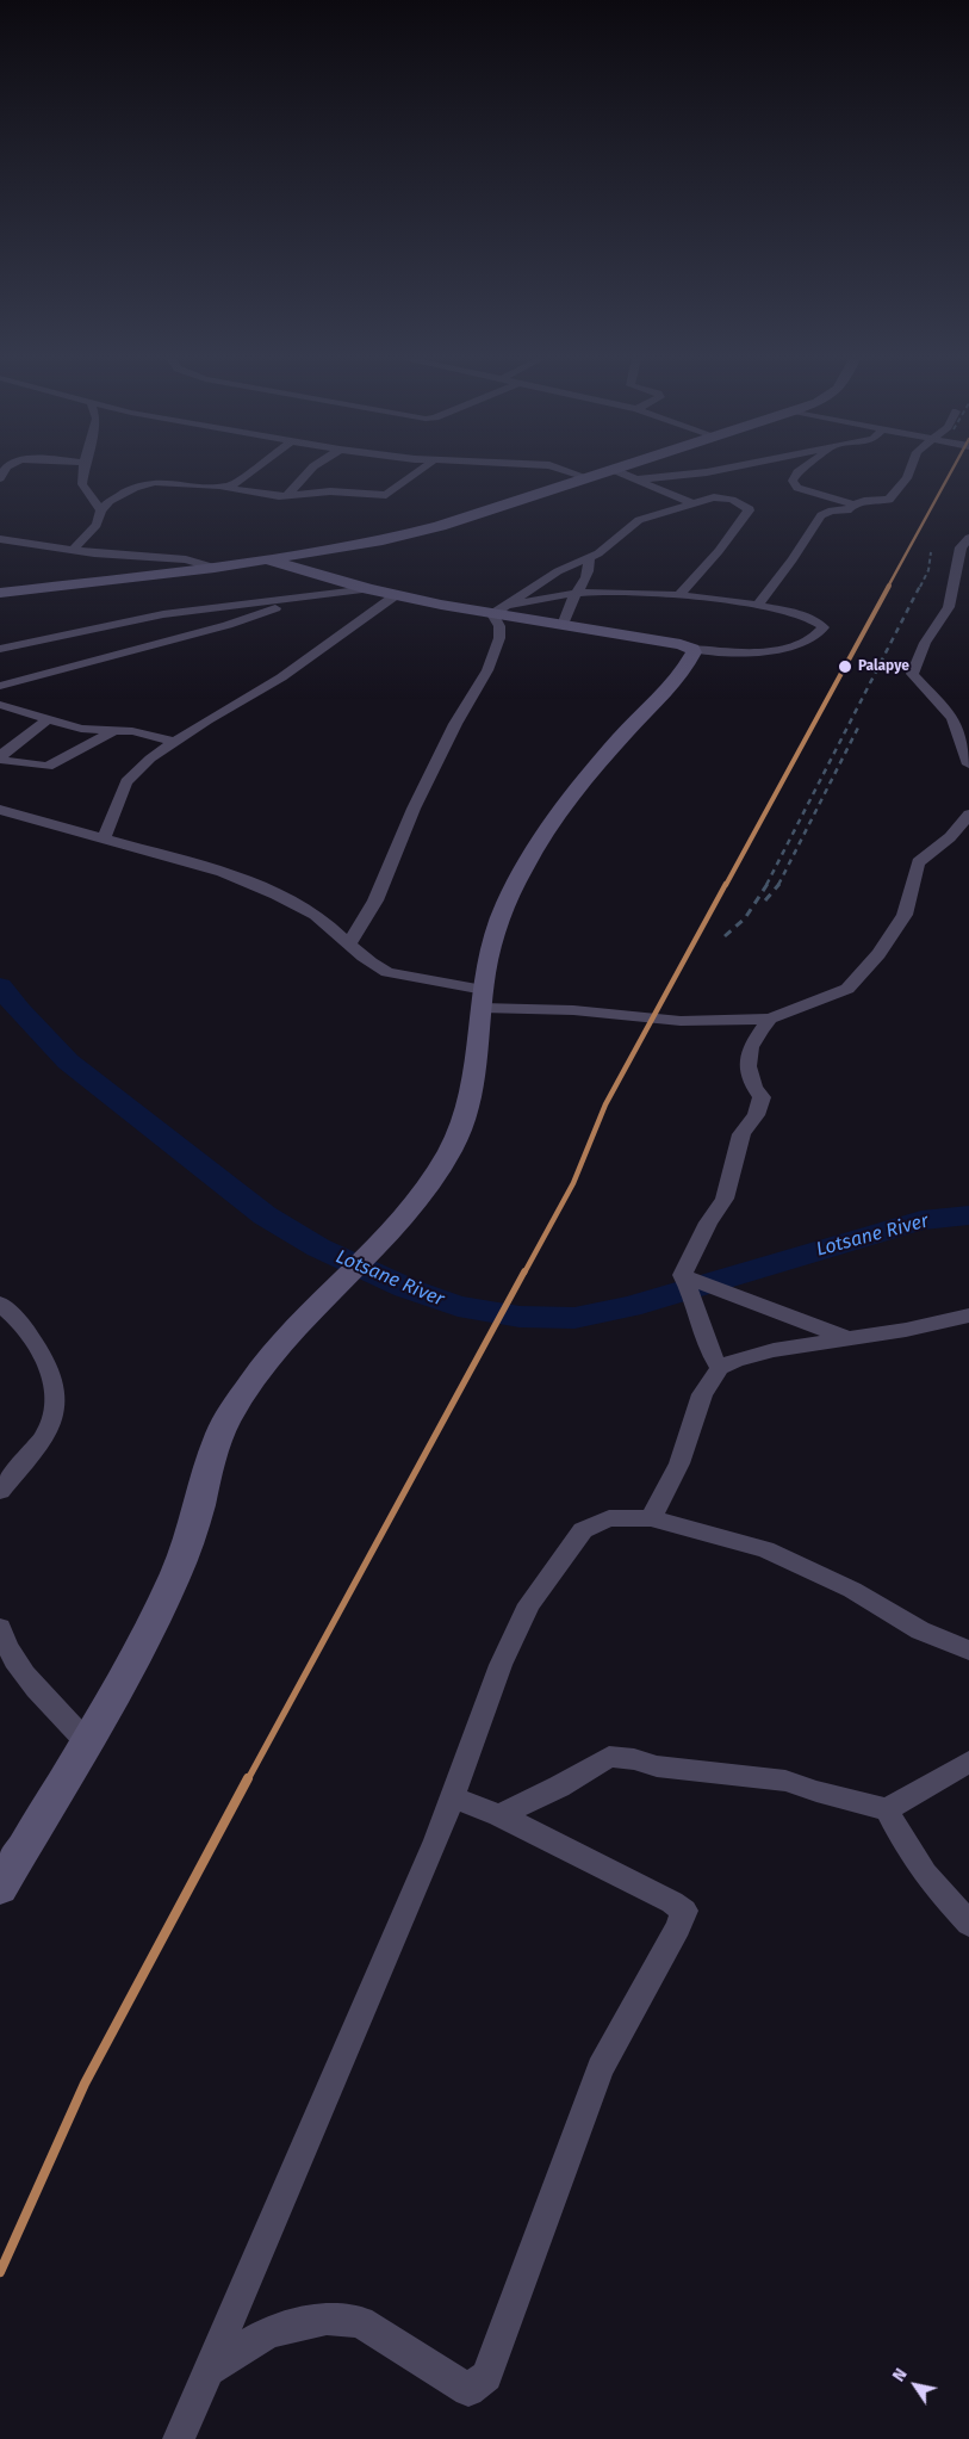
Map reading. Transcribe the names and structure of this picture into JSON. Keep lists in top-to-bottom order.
{
  "water": ["Lotsane River"],
  "places": ["Palapye"],
  "north": "top left"
}
